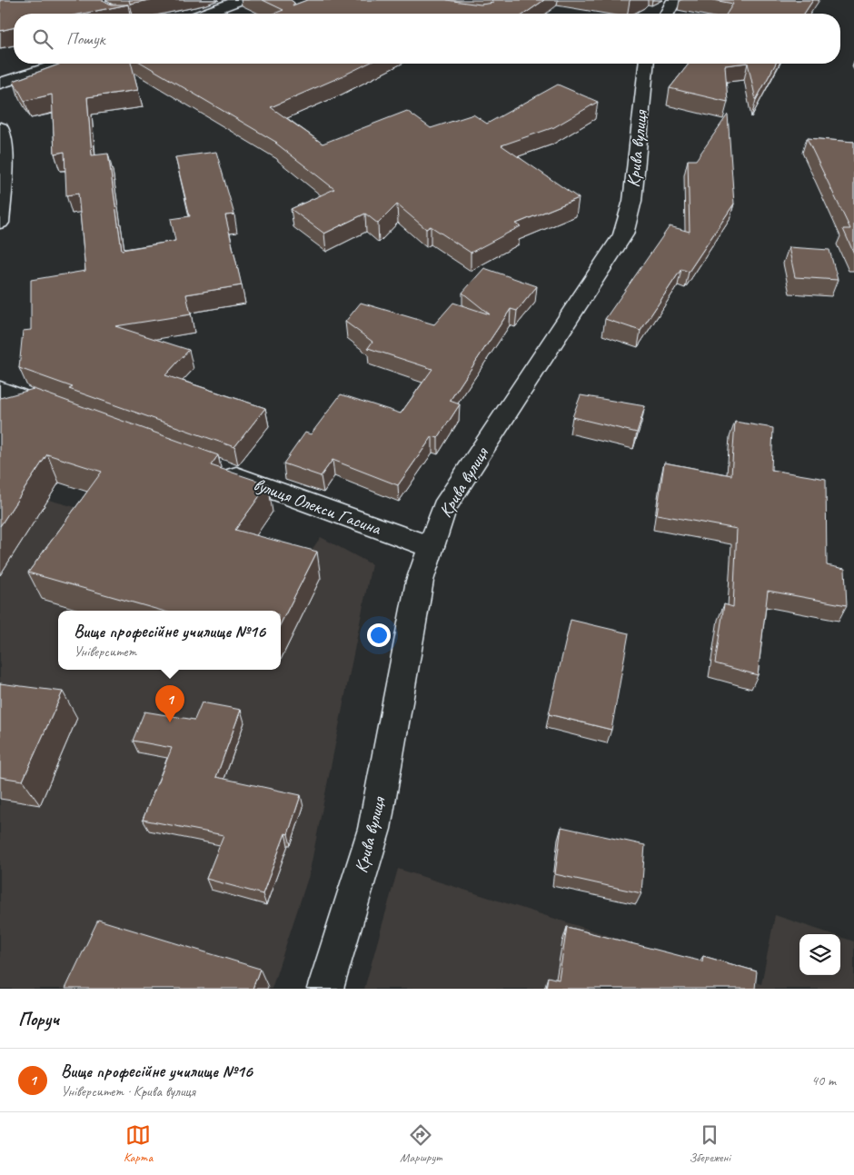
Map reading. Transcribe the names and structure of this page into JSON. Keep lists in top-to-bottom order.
{
  "streets": {
    "street": ["Крива вулиця", "вулиця Олекси Гасина"]
  },
  "crossings": [
    ["Крива вулиця", "вулиця Олекси Гасина"]
  ],
  "page": {
    "search": "Пошук",
    "popup": ["Вище професійне училище №16", "Університет"],
    "pins": "1",
    "heading": "Поруч",
    "list": [
      {
        "mark": "1",
        "name": "Вище професійне училище №16",
        "note": "Університет · Крива вулиця",
        "value": "40 m"
      }
    ],
    "nav": ["Карта", "Маршрут", "Збережені"]
  }
}
